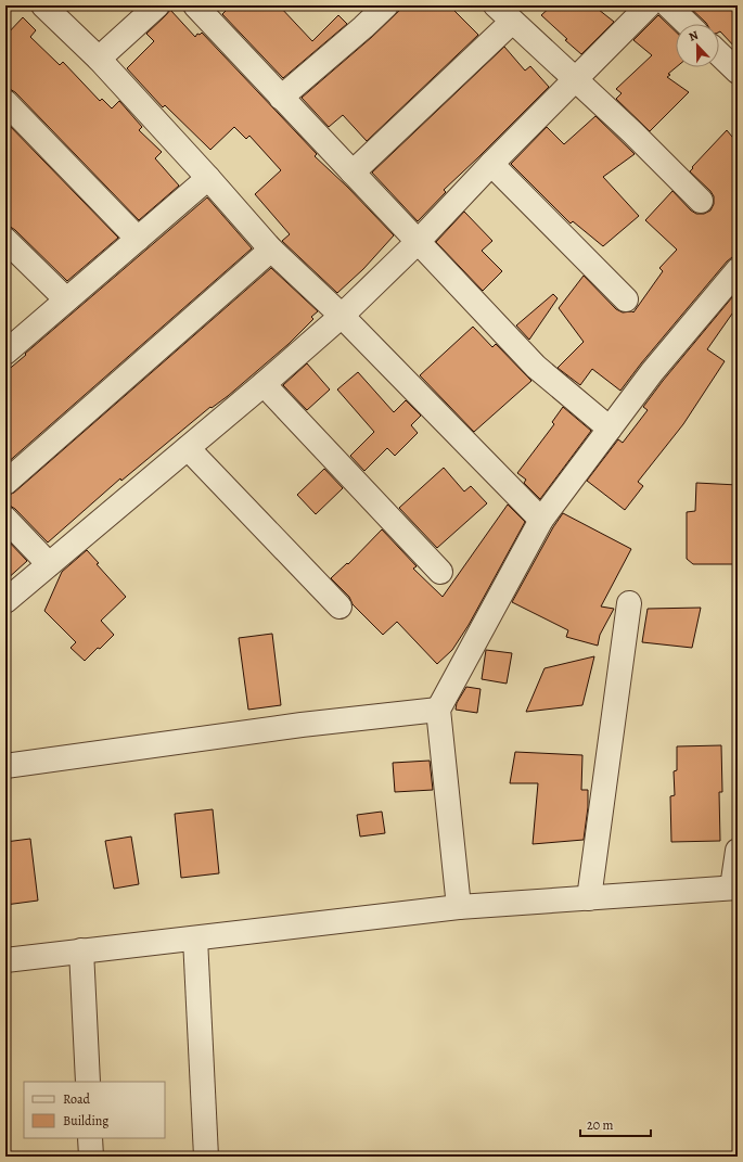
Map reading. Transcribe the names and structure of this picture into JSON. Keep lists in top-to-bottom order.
{
  "legend": ["Road", "Building"],
  "scale_bar": "20 m",
  "north": "top"
}
